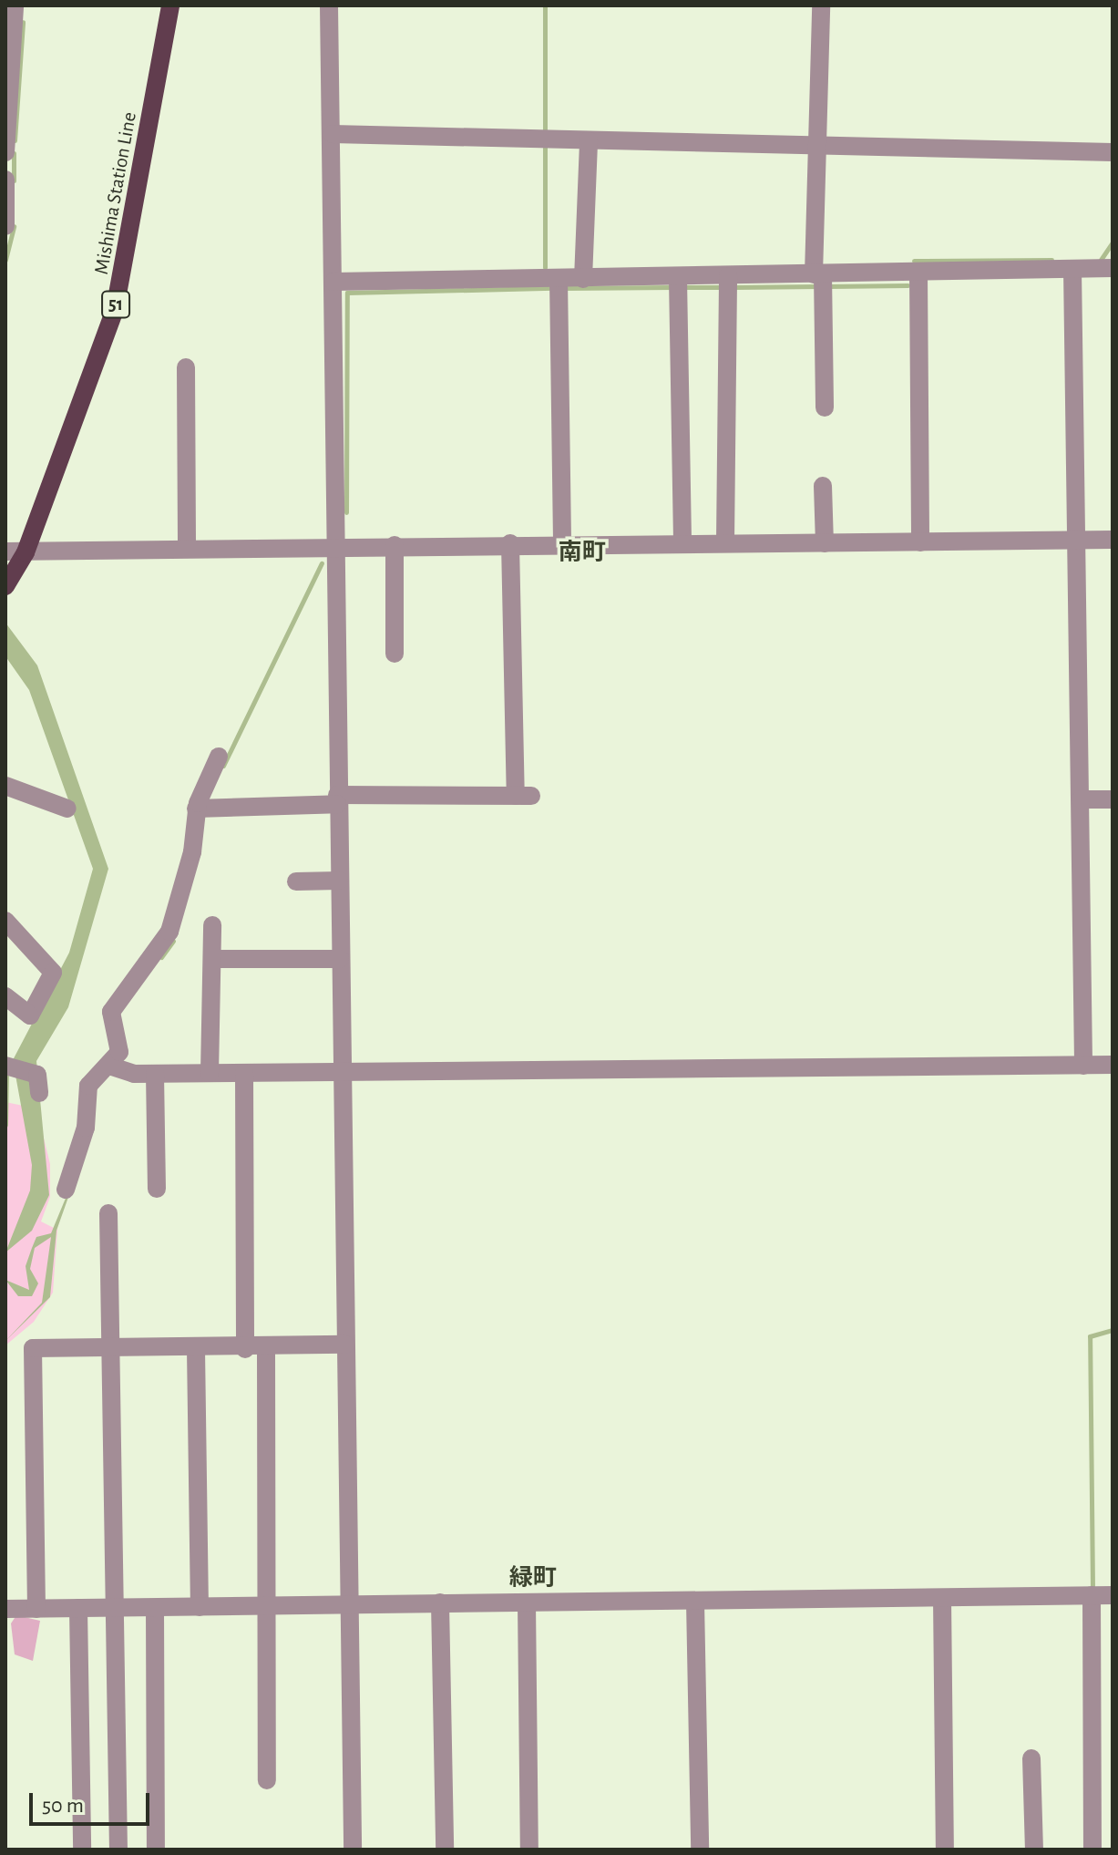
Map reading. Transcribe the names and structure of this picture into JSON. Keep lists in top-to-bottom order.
{
  "streets": {
    "main road": ["Mishima Station Line", "51"]
  },
  "districts": ["南町", "緑町"],
  "scale_bar": "50 m"
}
